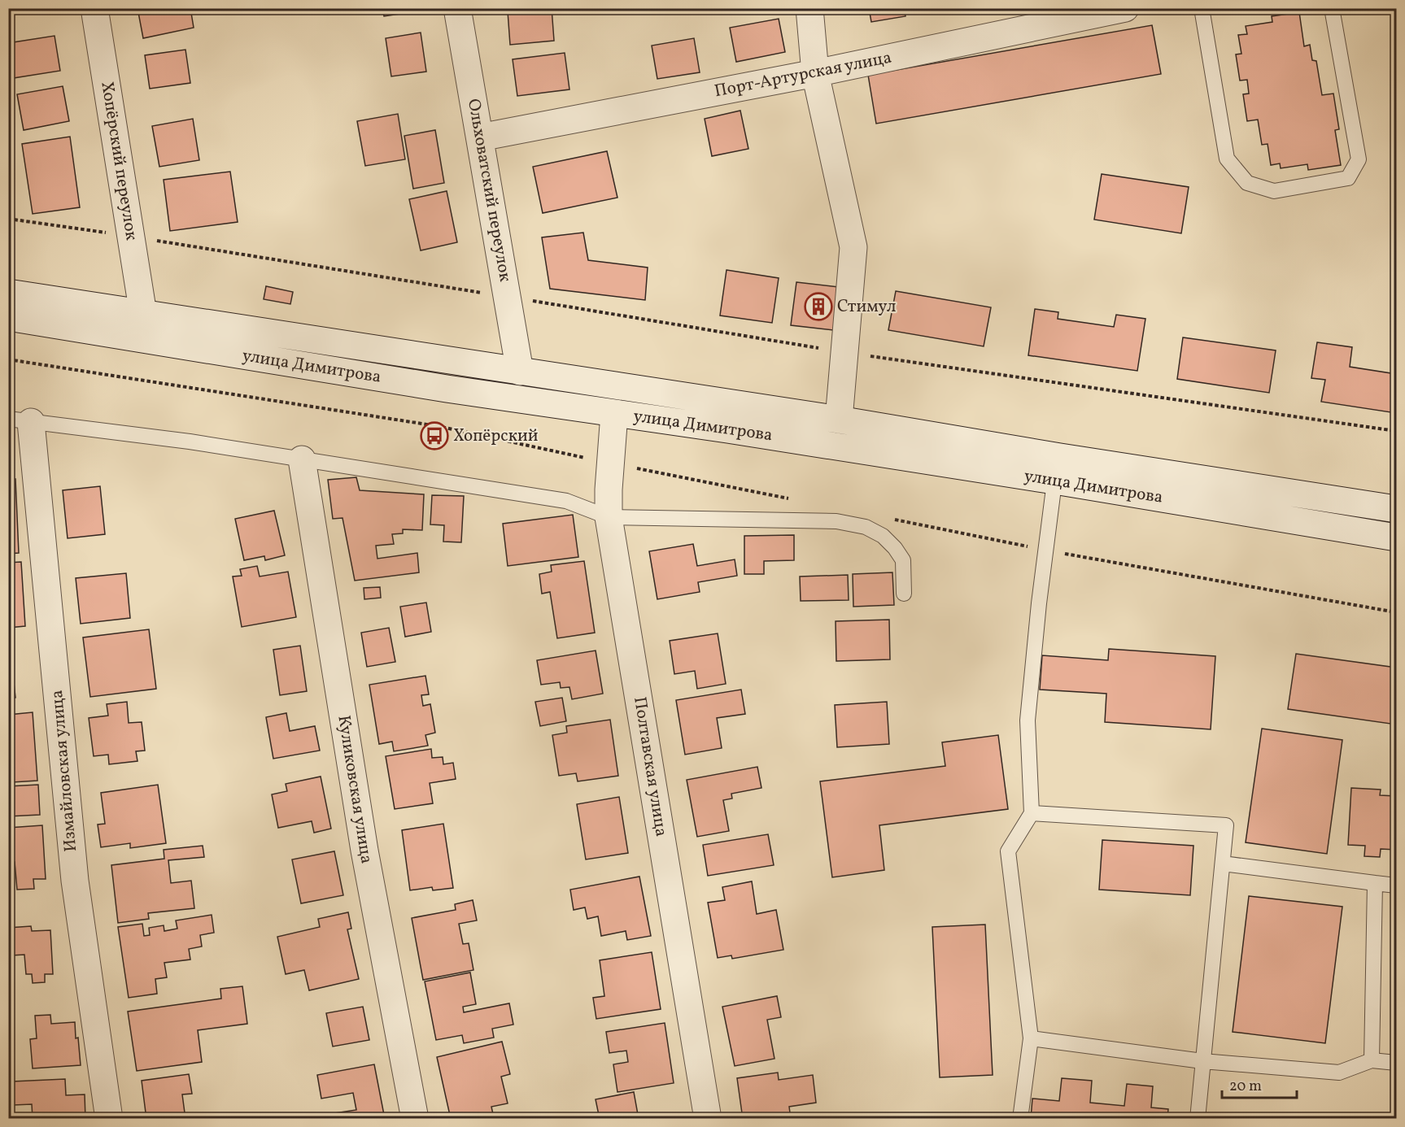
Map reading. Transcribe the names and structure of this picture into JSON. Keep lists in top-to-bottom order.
{
  "streets": {
    "street": [
      "Порт-Артурская улица",
      "Хопёрский переулок",
      "Ольховатский переулок",
      "улица Димитрова",
      "Полтавская улица",
      "Измайловская улица",
      "Куликовская улица"
    ]
  },
  "crossings": [
    ["Порт-Артурская улица", "Ольховатский переулок"],
    ["Хопёрский переулок", "улица Димитрова"],
    ["Ольховатский переулок", "улица Димитрова"],
    ["улица Димитрова", "Полтавская улица"]
  ],
  "places": {
    "building": ["Стимул"],
    "bus stop": ["Хопёрский"]
  },
  "scale_bar": "20 m"
}
